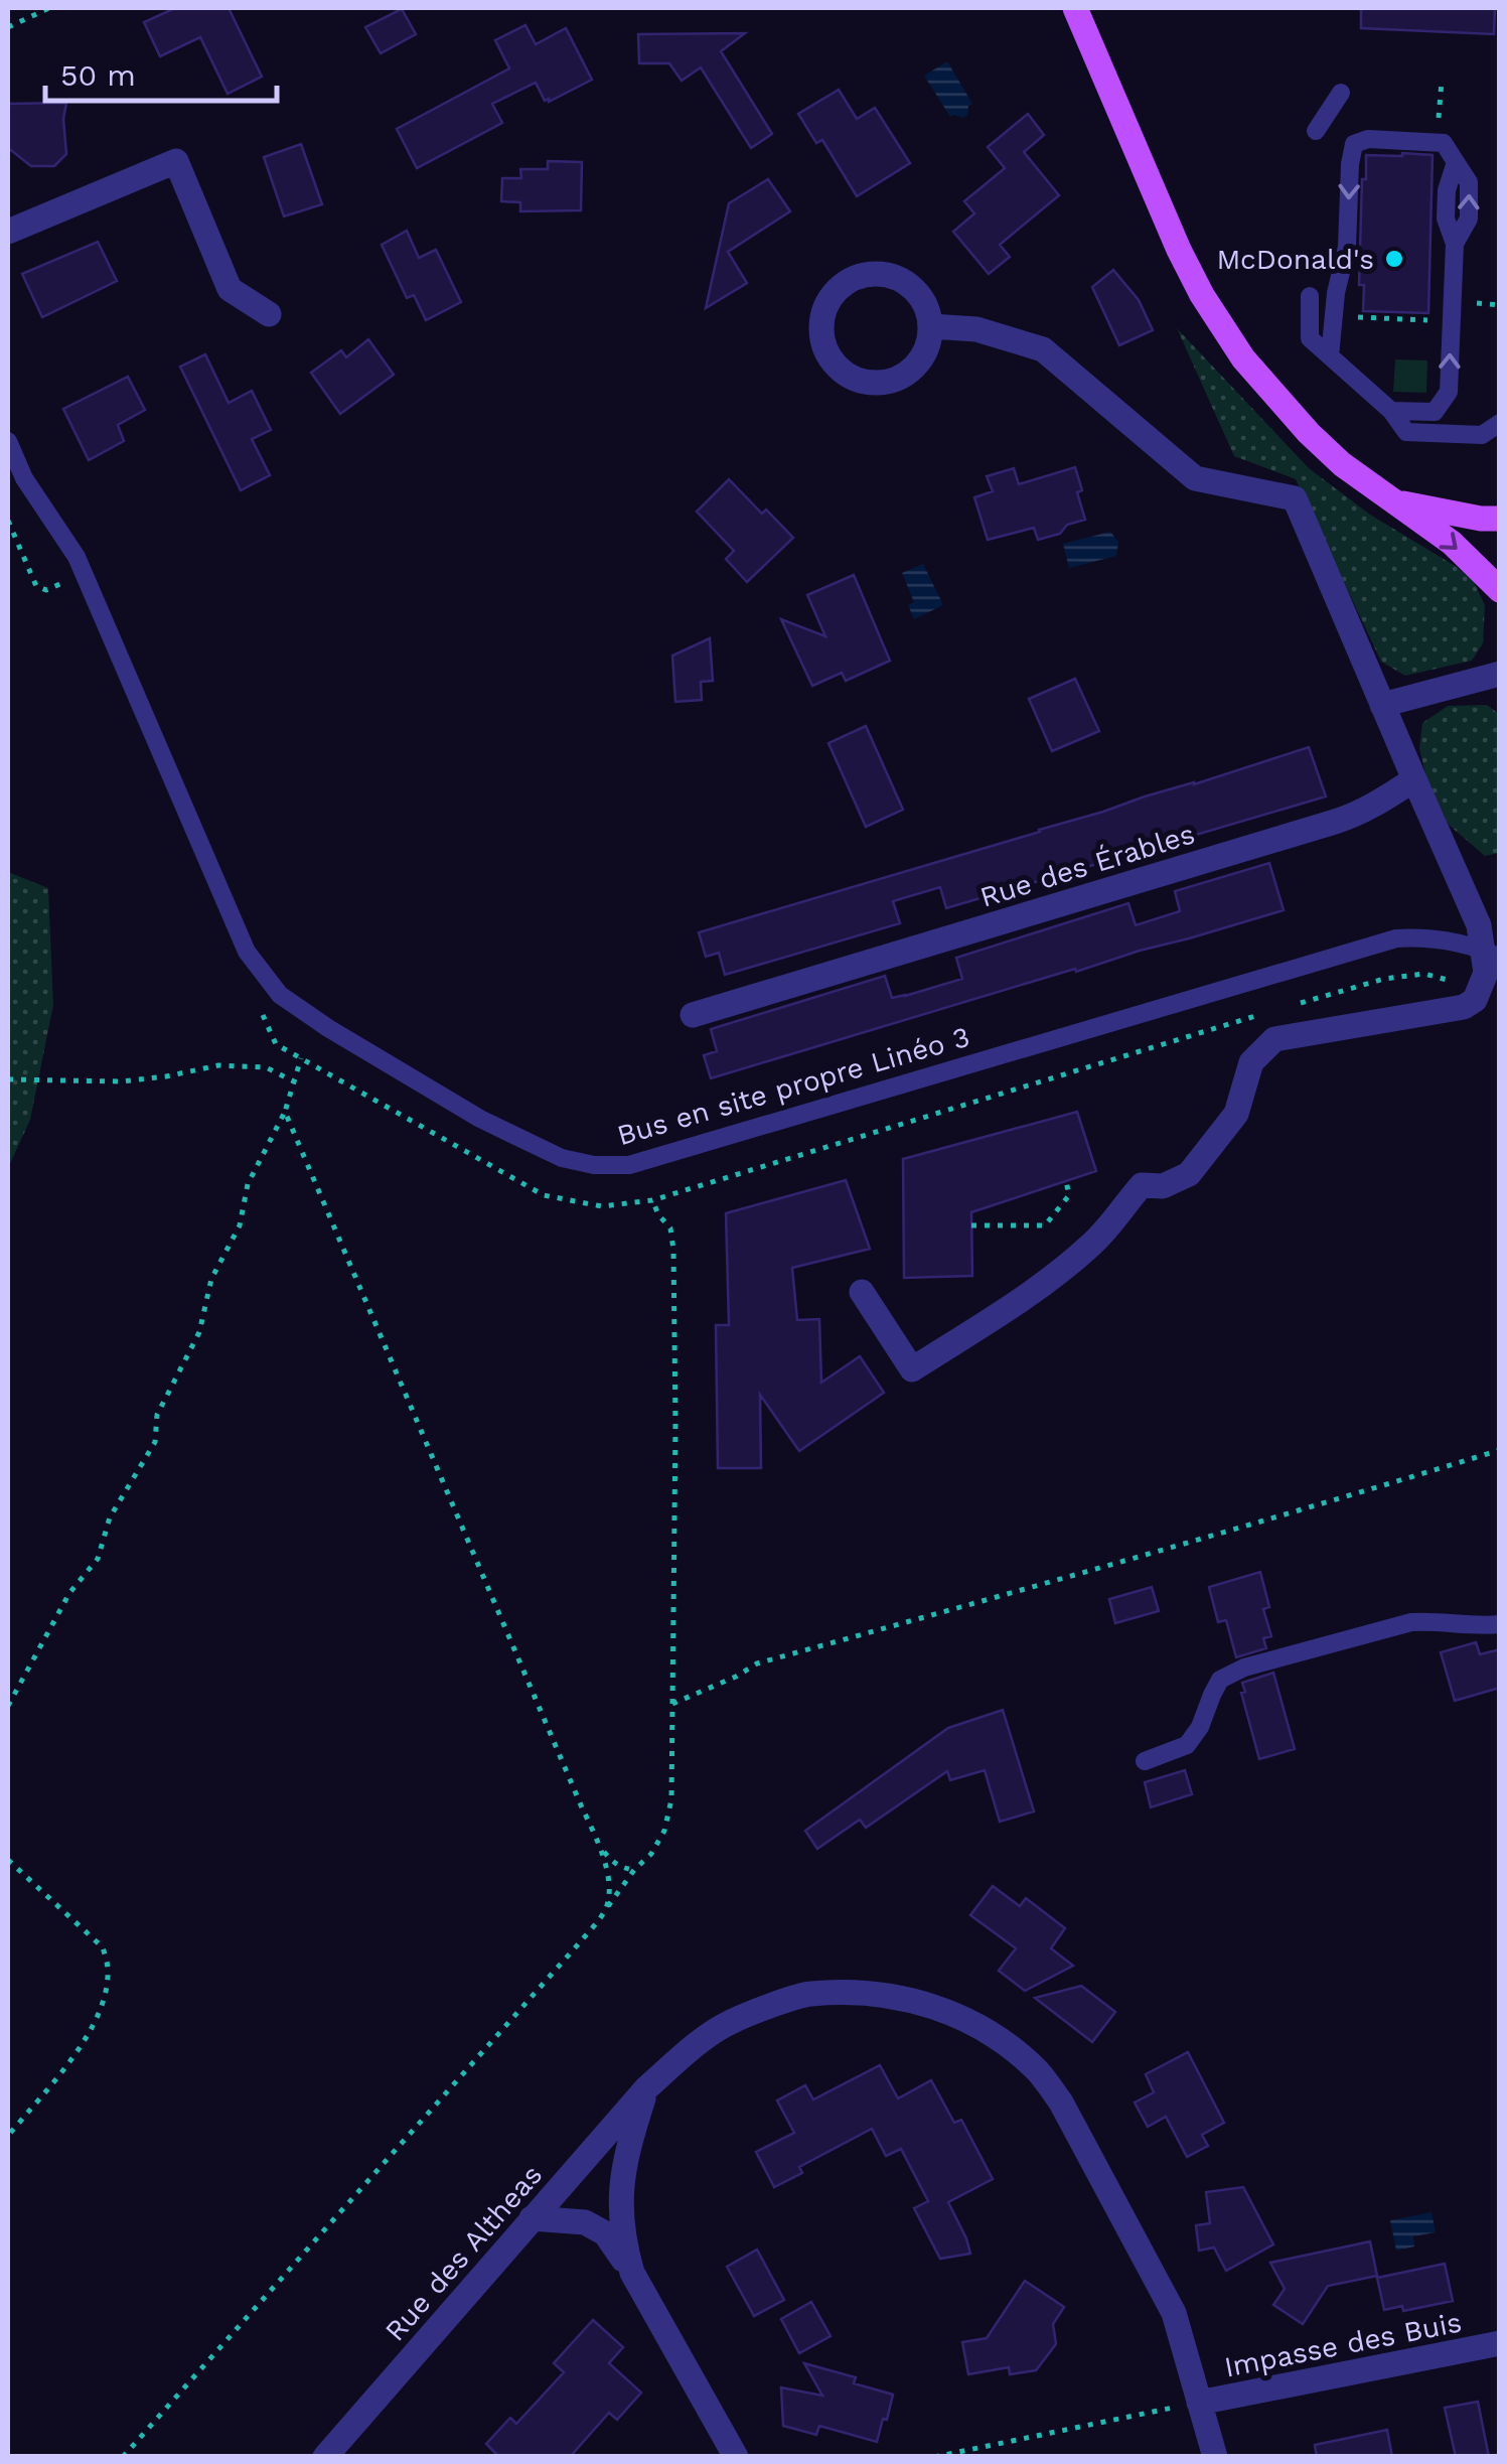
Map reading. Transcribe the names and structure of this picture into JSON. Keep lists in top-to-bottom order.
{
  "streets": {
    "street": ["Rue des Érables", "Rue des Altheas", "Impasse des Buis"],
    "lane": ["Bus en site propre Linéo 3"]
  },
  "crossings": [
    ["Rue des Altheas", "Impasse des Buis"]
  ],
  "places": ["McDonald's"],
  "scale_bar": "50 m"
}
